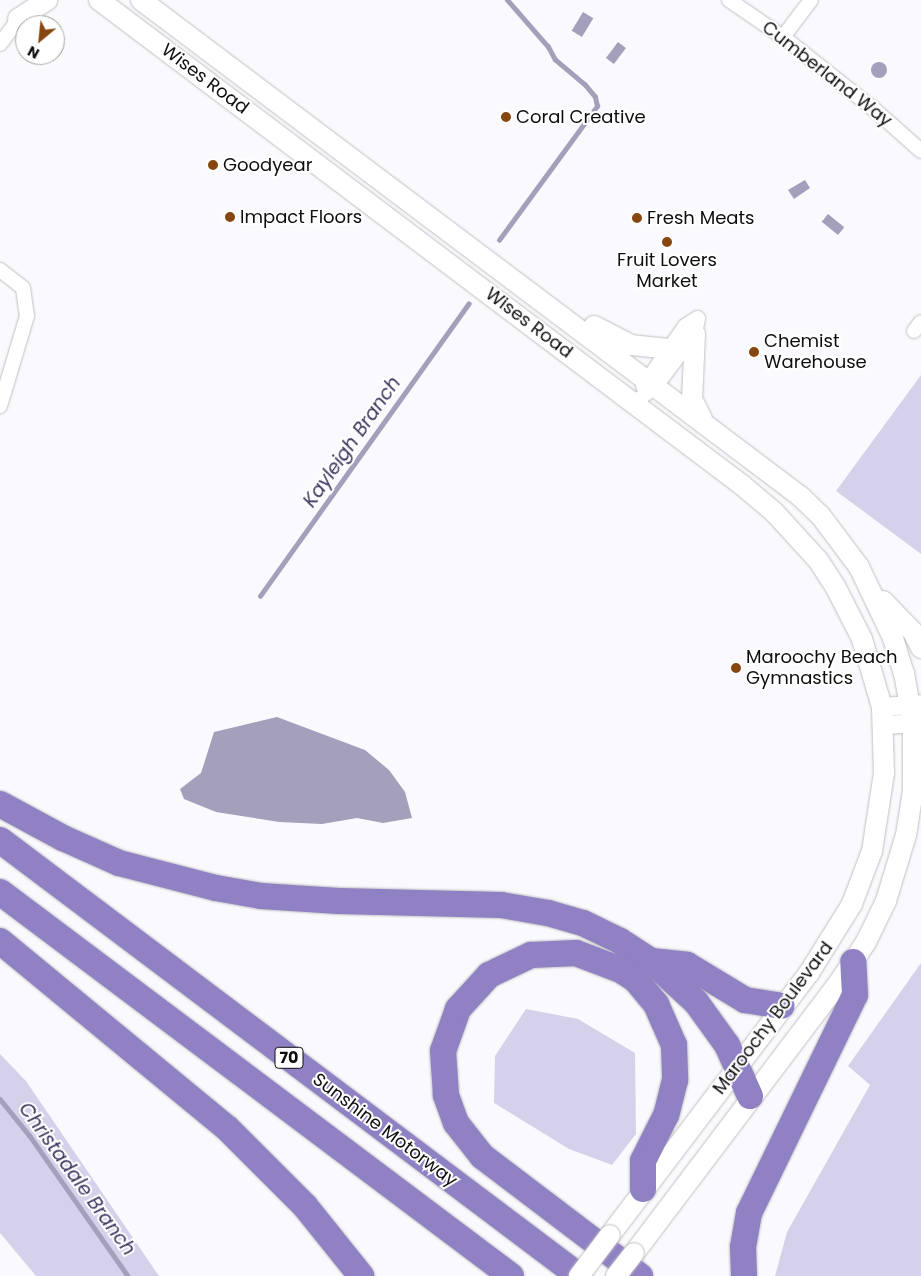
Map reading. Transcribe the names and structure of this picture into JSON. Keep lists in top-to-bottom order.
{
  "streets": {
    "highway": ["70", "Sunshine Motorway"],
    "main road": ["Wises Road", "Maroochy Boulevard"],
    "street": ["Cumberland Way"]
  },
  "crossings": [
    ["Wises Road", "Maroochy Boulevard"],
    ["Maroochy Boulevard", "Sunshine Motorway"]
  ],
  "water": ["Kayleigh Branch", "Christadale Branch"],
  "places": [
    "Coral Creative",
    "Goodyear",
    "Impact Floors",
    "Fresh Meats",
    "Fruit Lovers Market",
    "Chemist Warehouse",
    "Maroochy Beach Gymnastics"
  ],
  "north": "bottom left"
}
